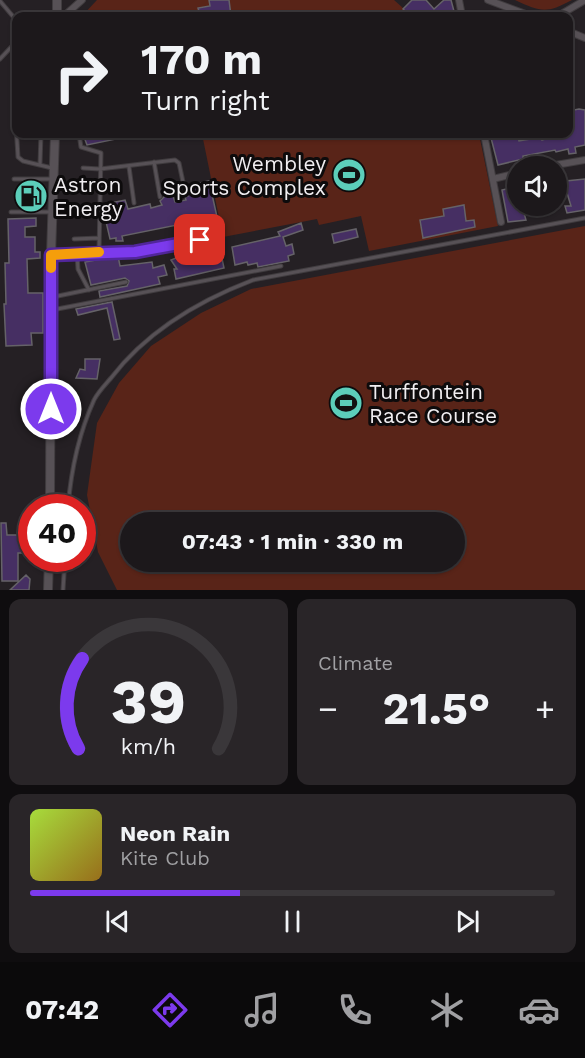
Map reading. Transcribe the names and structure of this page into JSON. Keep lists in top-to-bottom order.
{
  "places": {
    "sports": ["Wembley Sports Complex", "Turffontein Race Course"],
    "fuel station": ["Astron Energy"]
  },
  "page": {
    "turn": ["170 m", "Turn right"],
    "limit": "40",
    "trip": "07:43 · 1 min · 330 m",
    "tile": "Climate",
    "heat": ["−", "21.5°", "+"],
    "song": ["Neon Rain", "Kite Club"],
    "tabs": "07:42",
    "gauge": ["39", "km/h"]
  }
}
